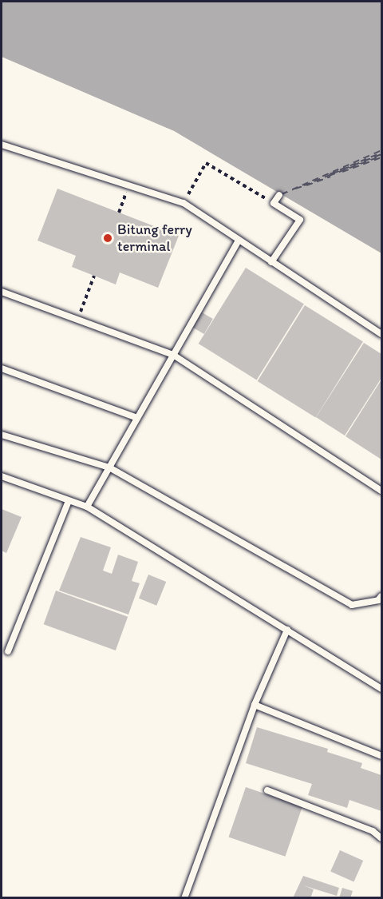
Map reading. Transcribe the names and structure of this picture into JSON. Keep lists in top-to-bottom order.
{
  "places": ["Bitung ferry terminal"]
}
